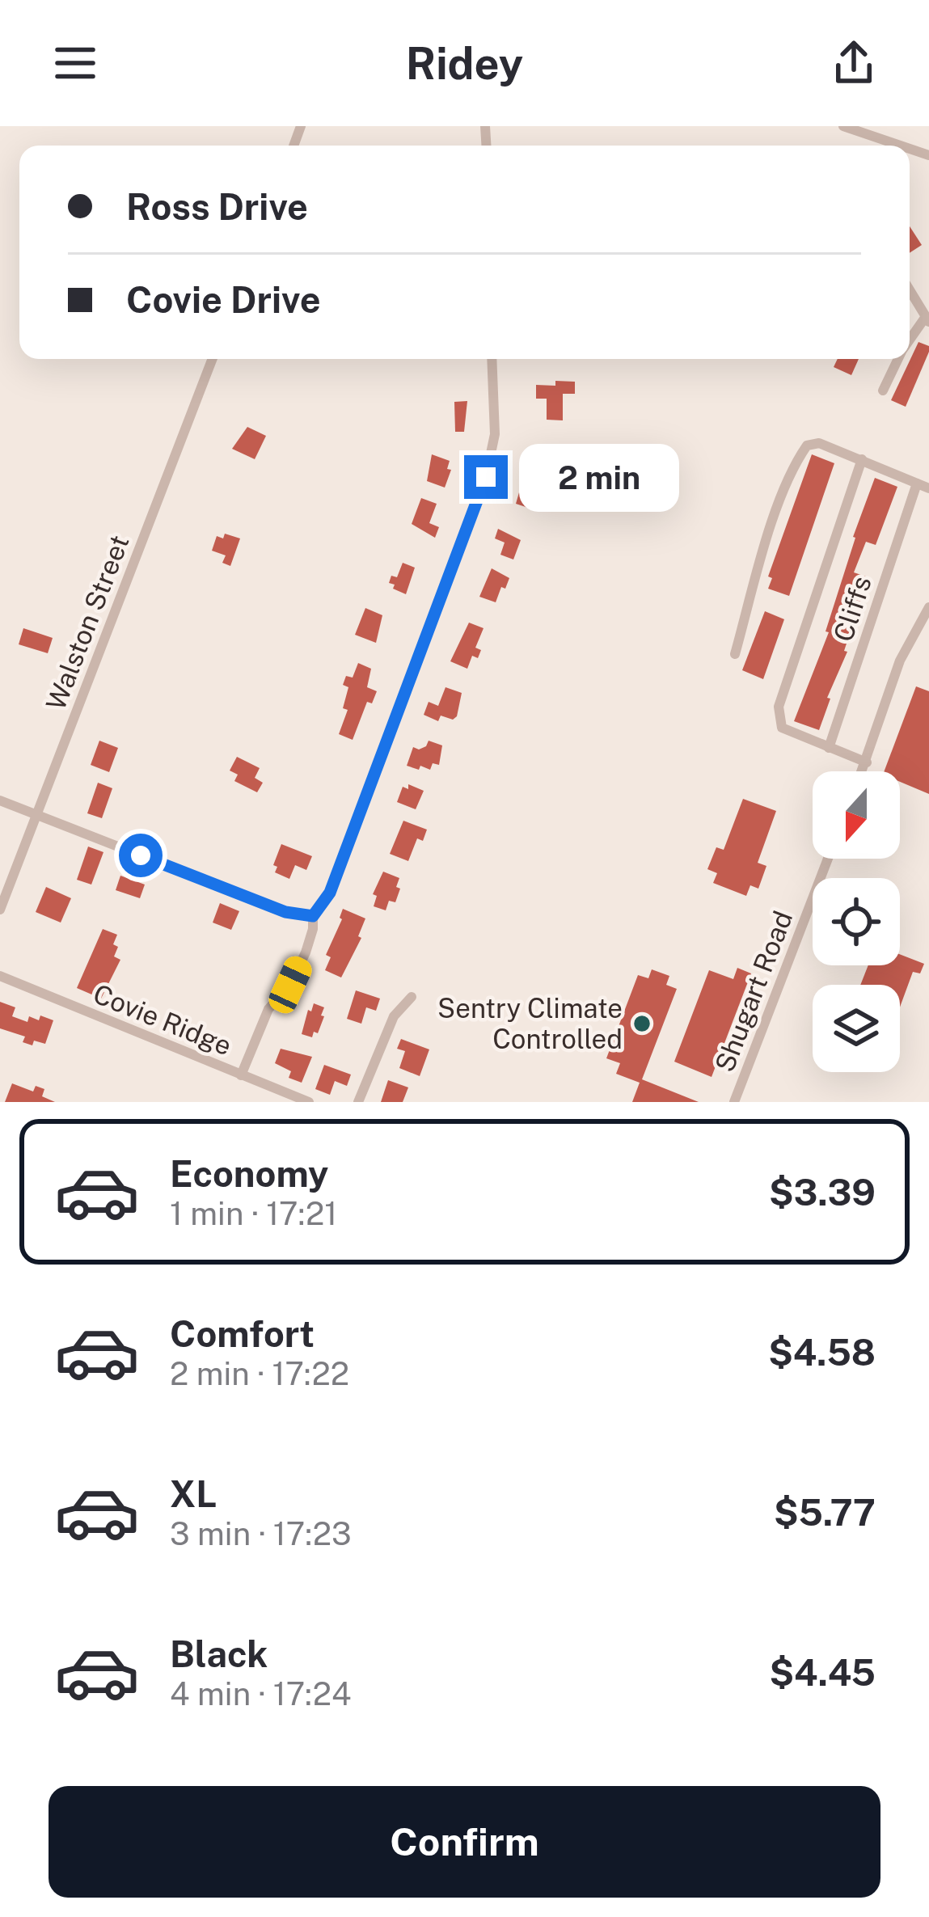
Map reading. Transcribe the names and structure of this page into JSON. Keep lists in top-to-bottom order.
{
  "streets": {
    "street": [
      "Cliffs",
      "Walston Street",
      "Shugart Road",
      "Covie Ridge"
    ]
  },
  "places": ["Sentry Climate Controlled"],
  "north": "bottom",
  "page": {
    "header": "Ridey",
    "banner": ["Ross Drive", "Covie Drive"],
    "bubble": "2 min",
    "list": [
      {
        "name": "Economy",
        "note": "1 min · 17:21",
        "value": "$3.39"
      },
      {
        "name": "Comfort",
        "note": "2 min · 17:22",
        "value": "$4.58"
      },
      {
        "name": "XL",
        "note": "3 min · 17:23",
        "value": "$5.77"
      },
      {
        "name": "Black",
        "note": "4 min · 17:24",
        "value": "$4.45"
      }
    ],
    "buttons": "Confirm"
  }
}
